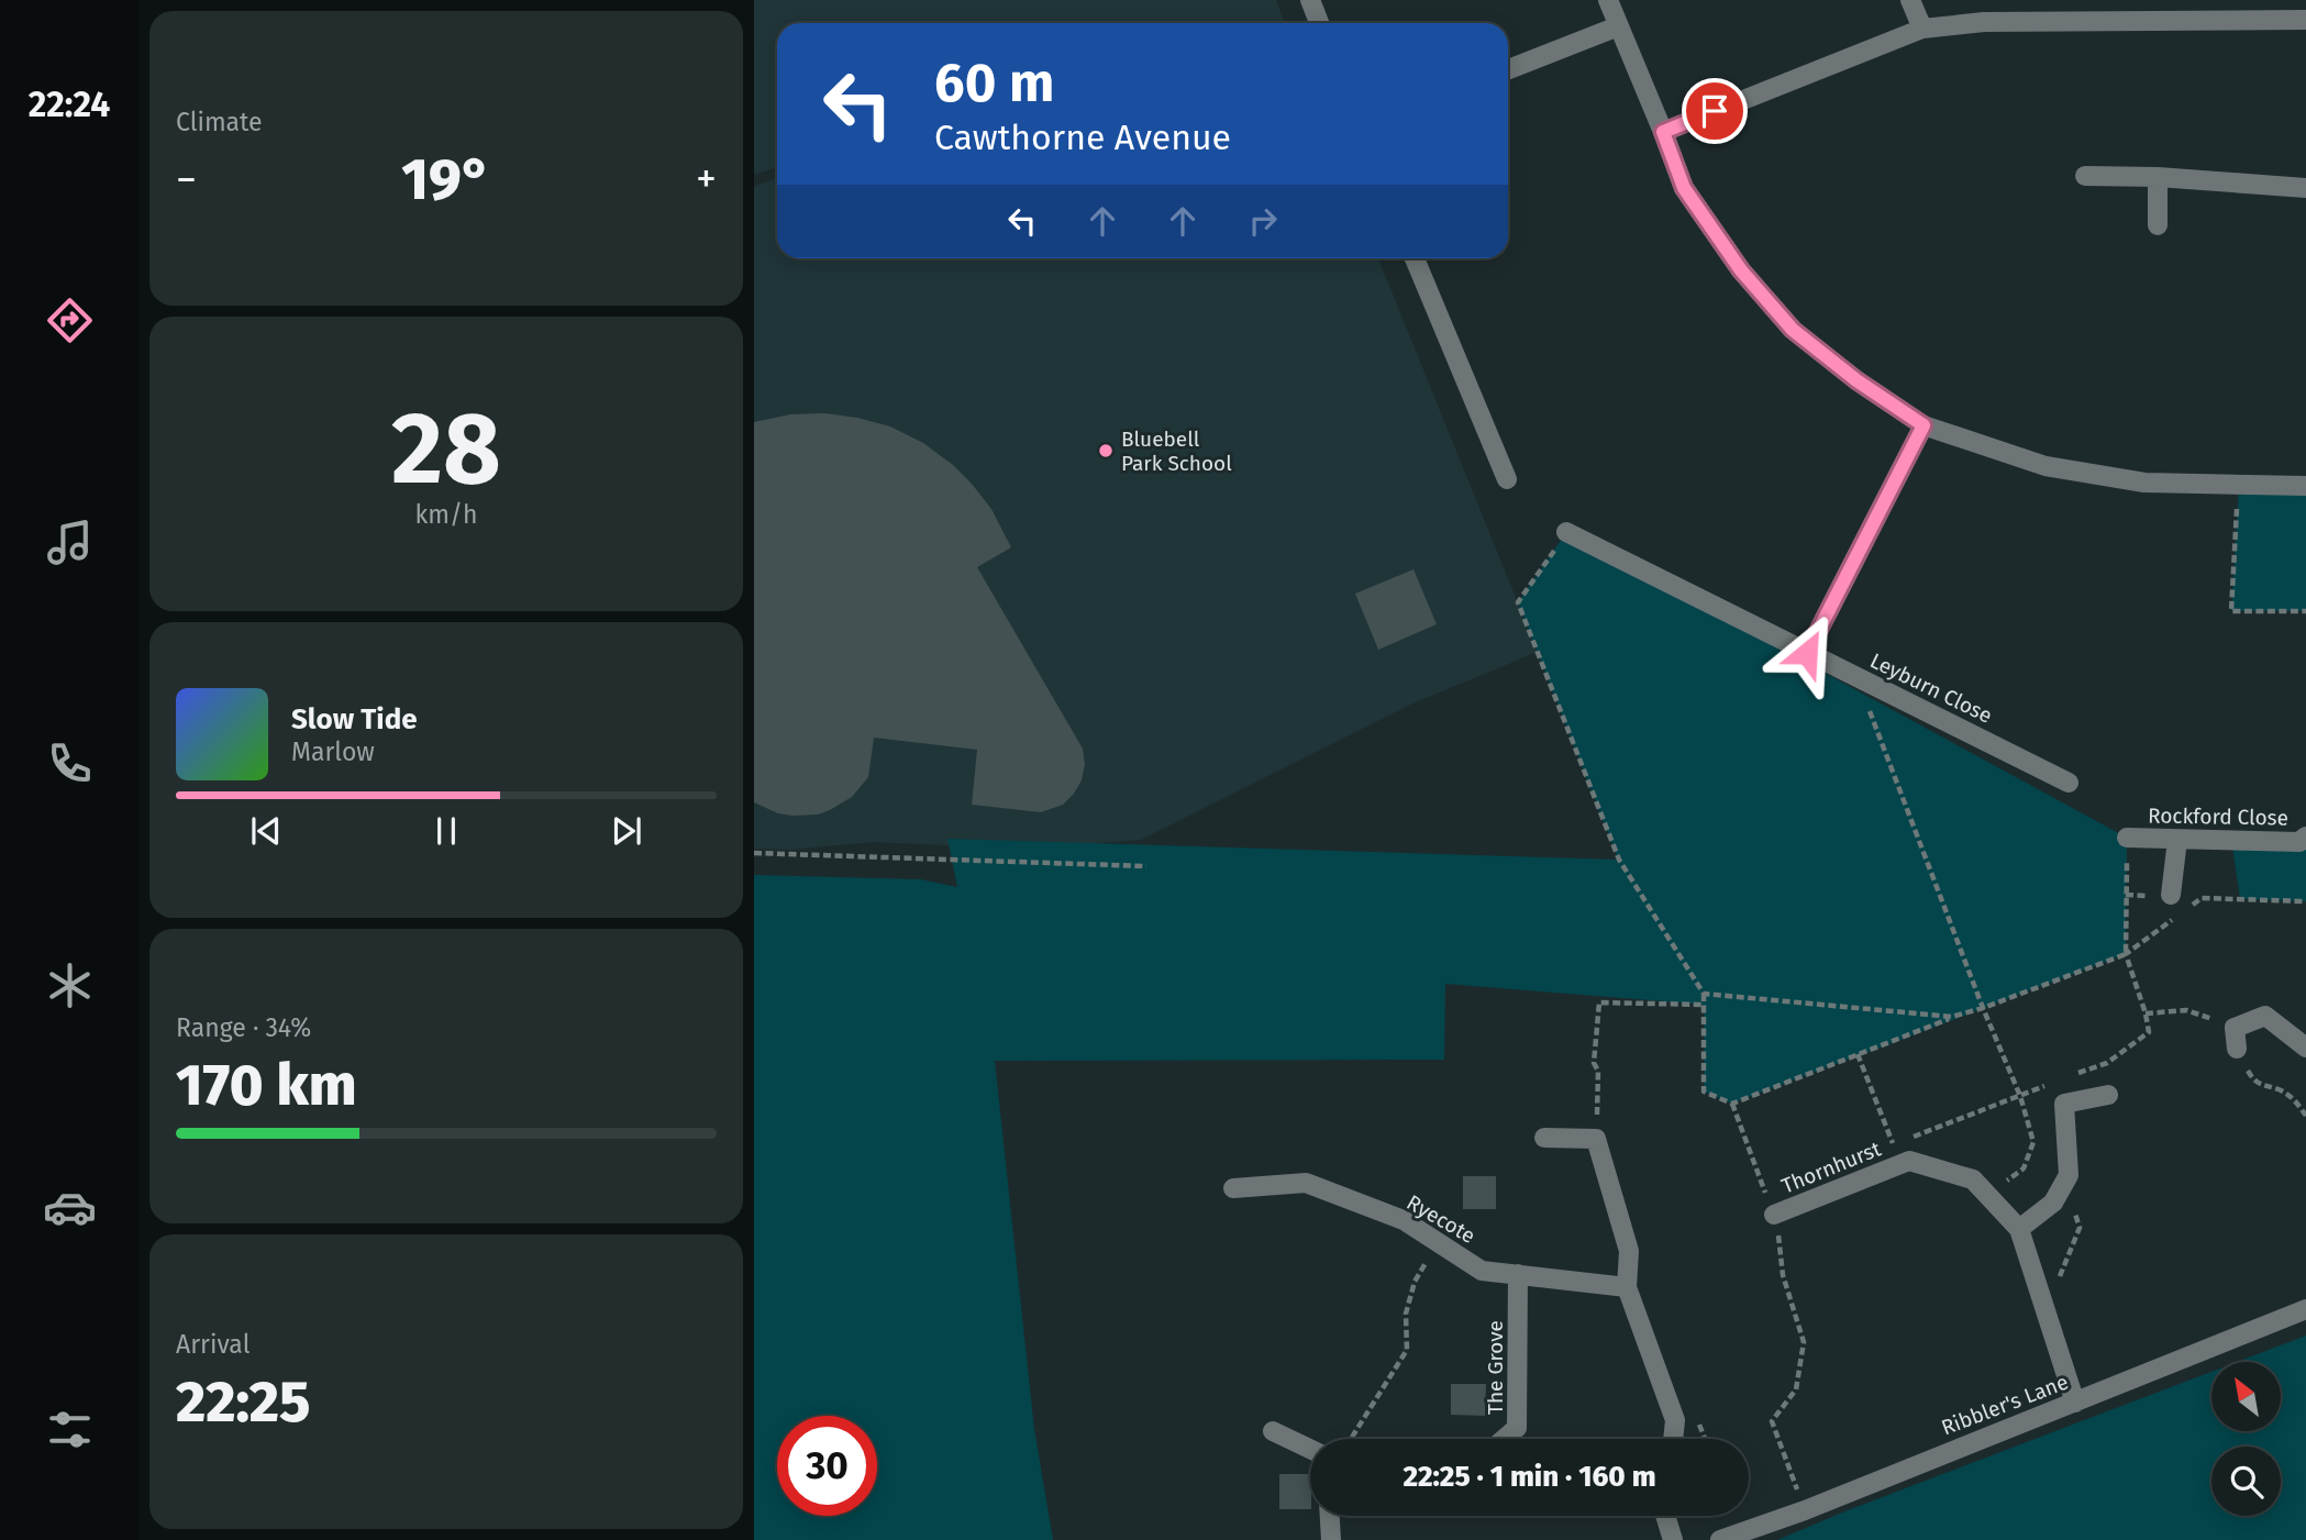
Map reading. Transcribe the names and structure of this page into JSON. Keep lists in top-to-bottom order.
{
  "streets": {
    "street": [
      "Leyburn Close",
      "Rockford Close",
      "Thornhurst",
      "Ryecote",
      "The Grove",
      "Ribbler's Lane"
    ]
  },
  "crossings": [
    ["Thornhurst", "Ribbler's Lane"],
    ["Ryecote", "The Grove"]
  ],
  "places": ["Bluebell Park School"],
  "north": "top left",
  "page": {
    "tabs": "22:24",
    "tile": [
      "Climate",
      ["28", "km/h"],
      ["Range · 34%", "170 km"],
      ["Arrival", "22:25"]
    ],
    "turn": ["60 m", "Cawthorne Avenue"],
    "heat": ["−", "19°", "+"],
    "song": ["Slow Tide", "Marlow"],
    "limit": "30",
    "trip": "22:25 · 1 min · 160 m"
  }
}
